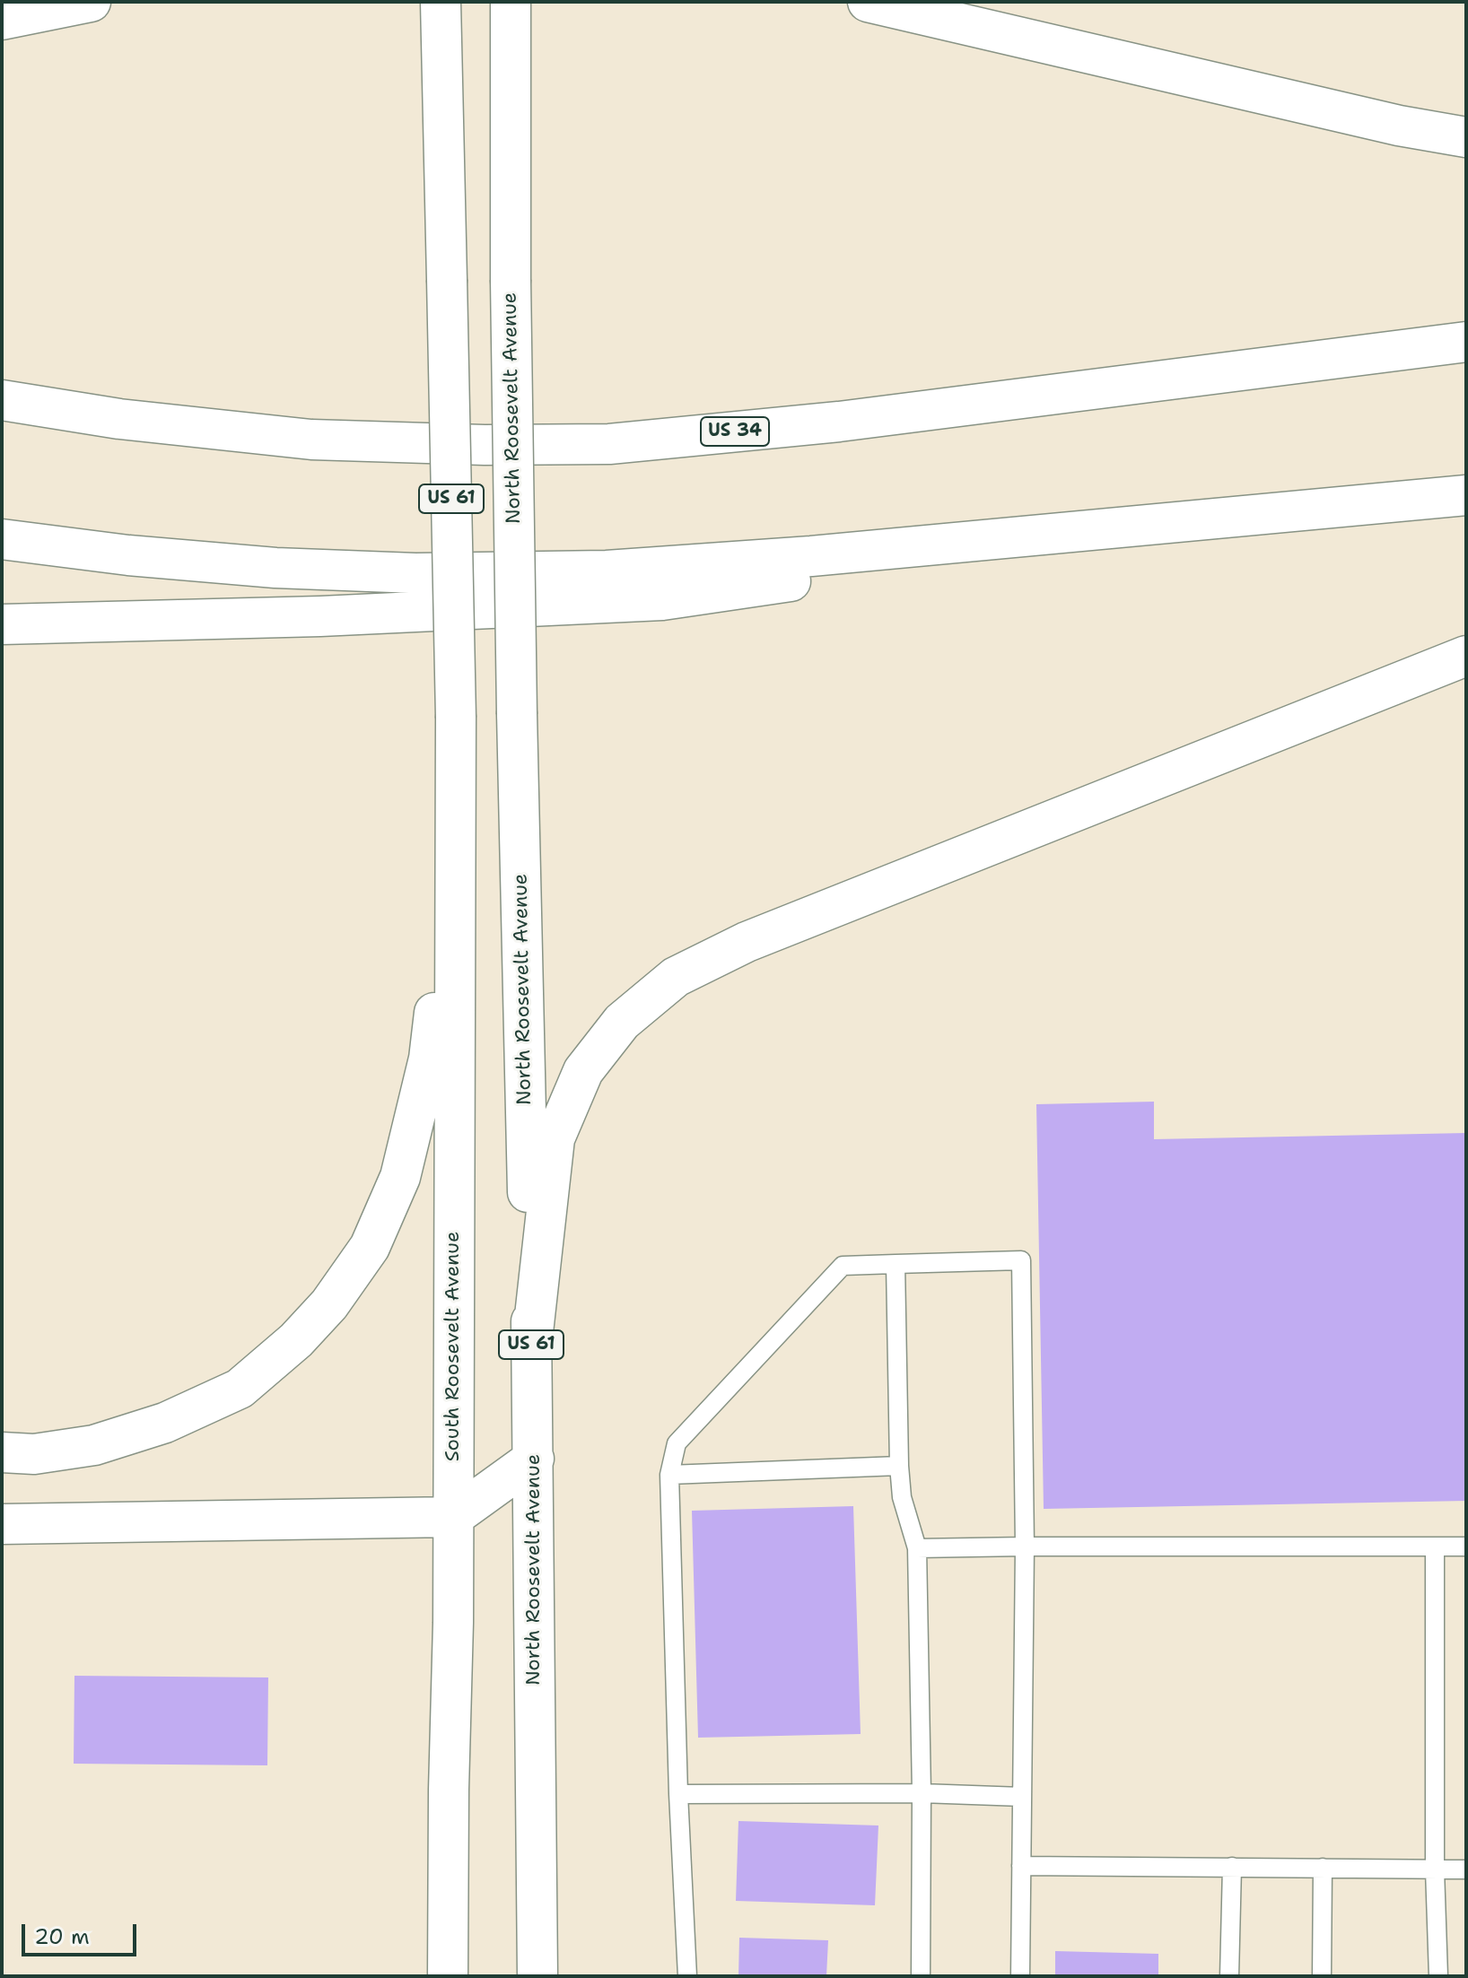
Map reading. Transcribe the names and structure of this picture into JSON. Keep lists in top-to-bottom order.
{
  "streets": {
    "highway": [
      "North Roosevelt Avenue",
      "US 34",
      "US 61",
      "South Roosevelt Avenue"
    ]
  },
  "scale_bar": "20 m"
}
